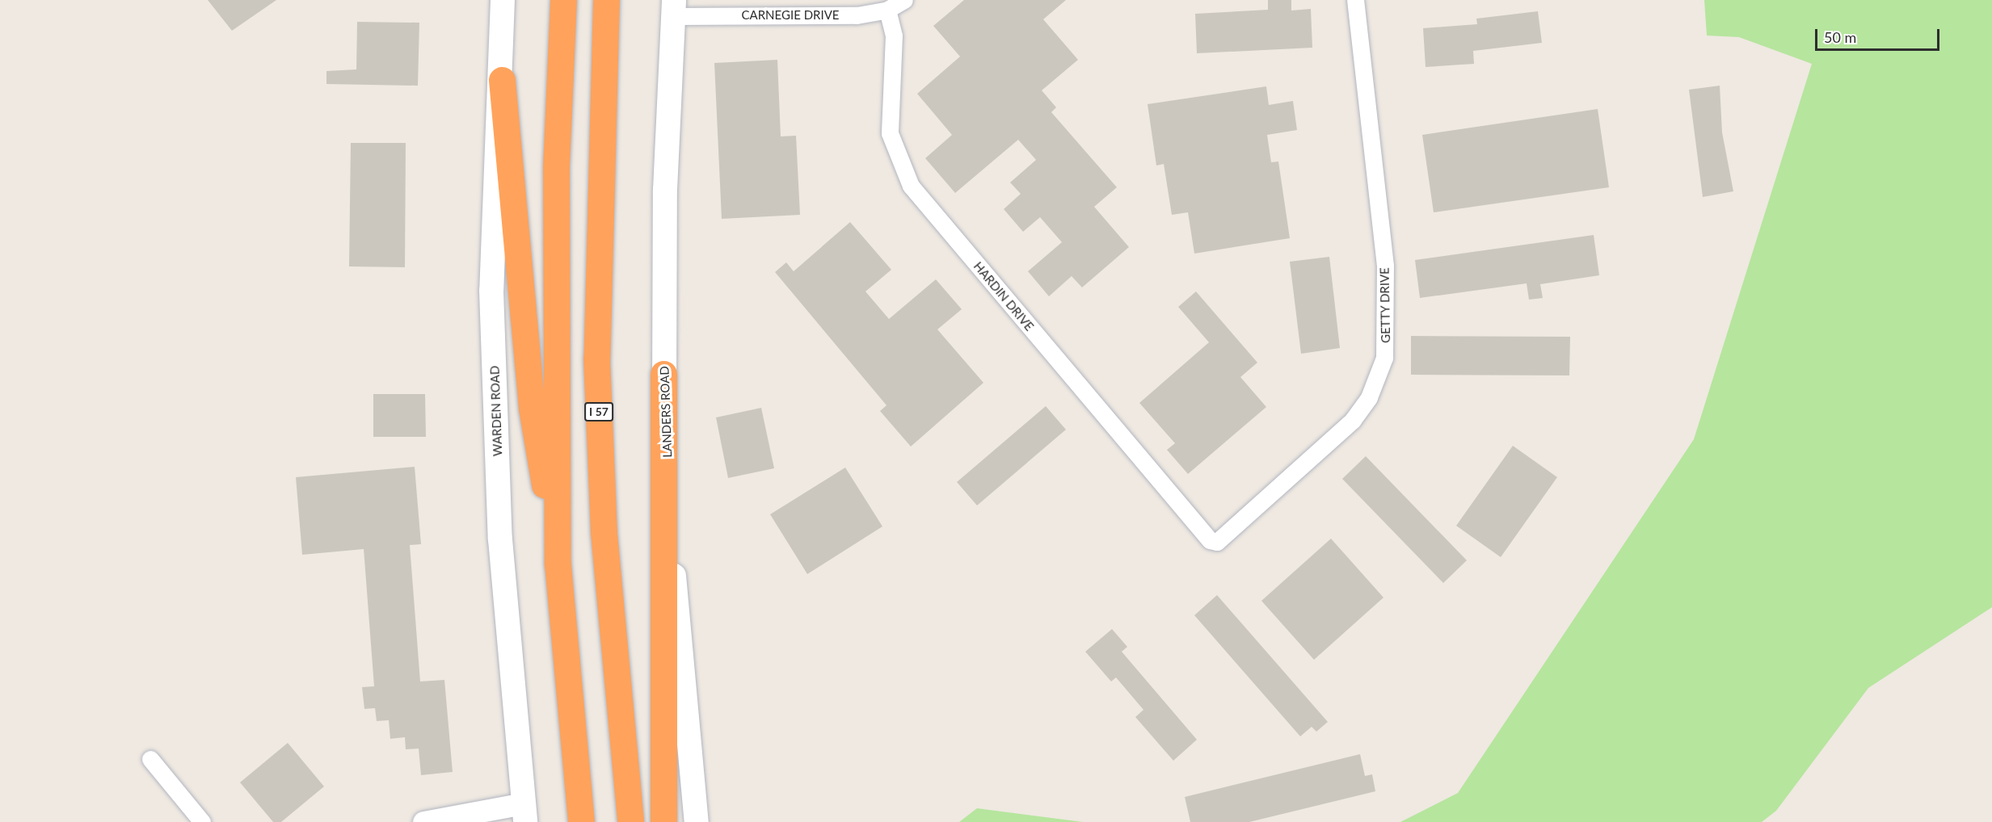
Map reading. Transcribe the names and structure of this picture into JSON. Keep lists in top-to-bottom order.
{
  "streets": {
    "highway": ["I 57"],
    "main road": ["WARDEN ROAD", "LANDERS ROAD"],
    "street": ["CARNEGIE DRIVE", "HARDIN DRIVE", "GETTY DRIVE"]
  },
  "crossings": [
    ["CARNEGIE DRIVE", "HARDIN DRIVE"],
    ["CARNEGIE DRIVE", "LANDERS ROAD"],
    ["HARDIN DRIVE", "GETTY DRIVE"]
  ],
  "scale_bar": "50 m"
}
